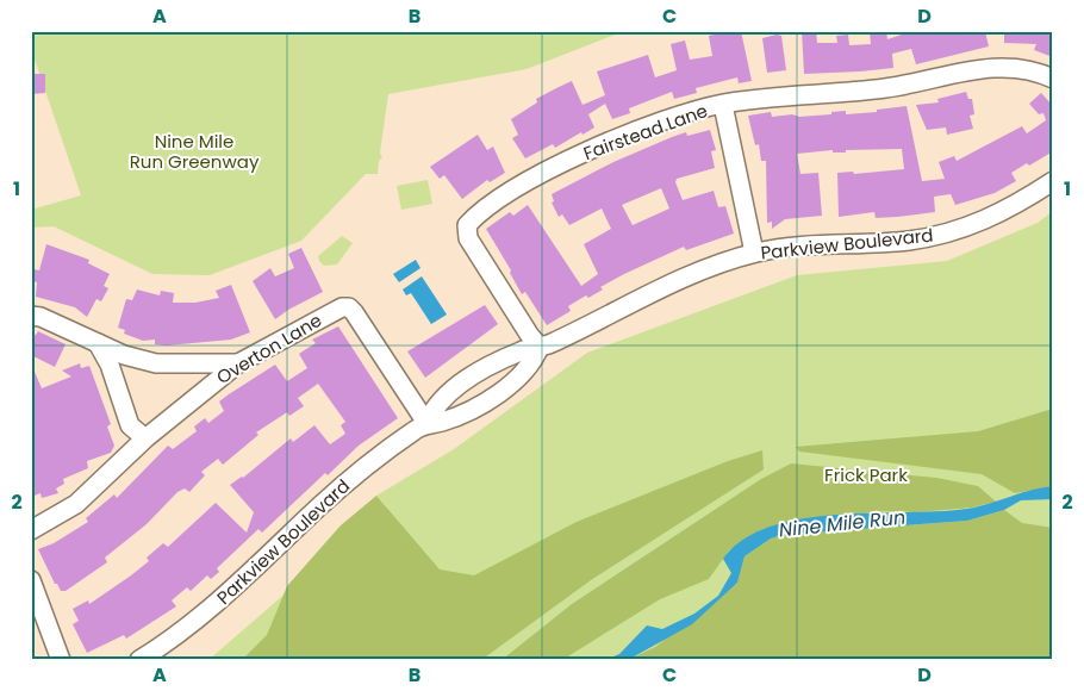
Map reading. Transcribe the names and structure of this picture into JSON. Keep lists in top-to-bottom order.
{
  "streets": {
    "street": ["Fairstead Lane", "Parkview Boulevard", "Overton Lane"]
  },
  "crossings": [
    ["Fairstead Lane", "Parkview Boulevard"],
    ["Parkview Boulevard", "Overton Lane"]
  ],
  "water": ["Nine Mile Run"],
  "parks": ["Nine Mile Run Greenway", "Frick Park"],
  "grid": {
    "columns": [
      "A",
      "B",
      "C",
      "D"
    ],
    "rows": ["1", "2"]
  }
}
